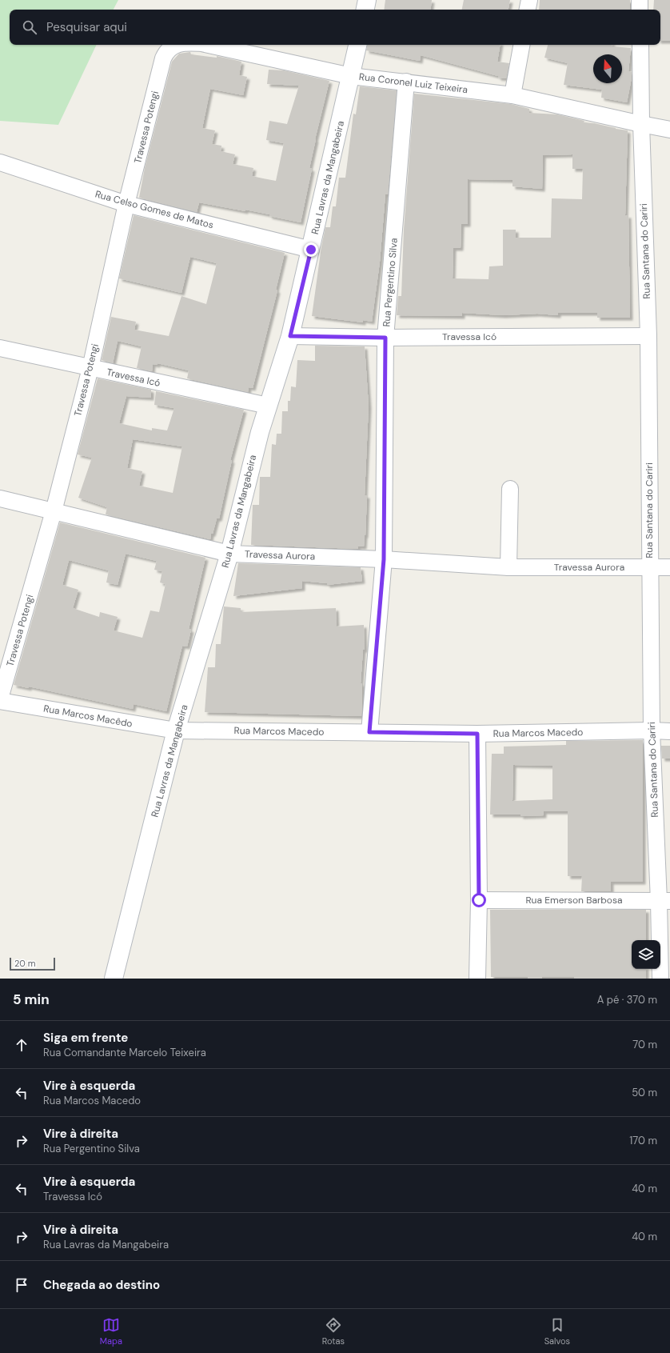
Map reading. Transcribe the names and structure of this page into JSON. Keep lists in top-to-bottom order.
{
  "streets": {
    "street": [
      "Rua Coronel Luiz Teixeira",
      "Travessa Potengi",
      "Rua Lavras da Mangabeira",
      "Rua Celso Gomes de Matos",
      "Rua Santana do Cariri",
      "Rua Pergentino Silva",
      "Travessa Icó",
      "Travessa Aurora",
      "Rua Marcos Macêdo",
      "Rua Marcos Macedo",
      "Rua Emerson Barbosa"
    ]
  },
  "crossings": [
    ["Rua Coronel Luiz Teixeira", "Travessa Potengi"],
    ["Rua Coronel Luiz Teixeira", "Rua Lavras da Mangabeira"],
    ["Rua Coronel Luiz Teixeira", "Rua Santana do Cariri"],
    ["Rua Coronel Luiz Teixeira", "Rua Pergentino Silva"],
    ["Travessa Potengi", "Rua Celso Gomes de Matos"],
    ["Travessa Potengi", "Travessa Icó"],
    ["Travessa Potengi", "Travessa Aurora"],
    ["Travessa Potengi", "Rua Marcos Macêdo"],
    ["Rua Lavras da Mangabeira", "Rua Celso Gomes de Matos"],
    ["Rua Lavras da Mangabeira", "Travessa Icó"],
    ["Rua Lavras da Mangabeira", "Travessa Aurora"],
    ["Rua Lavras da Mangabeira", "Rua Marcos Macêdo"],
    ["Rua Lavras da Mangabeira", "Rua Marcos Macedo"],
    ["Rua Santana do Cariri", "Travessa Icó"],
    ["Rua Santana do Cariri", "Travessa Aurora"],
    ["Rua Santana do Cariri", "Rua Marcos Macedo"],
    ["Rua Santana do Cariri", "Rua Emerson Barbosa"],
    ["Rua Pergentino Silva", "Travessa Icó"],
    ["Rua Pergentino Silva", "Travessa Aurora"],
    ["Rua Pergentino Silva", "Rua Marcos Macedo"],
    ["Rua Marcos Macêdo", "Rua Marcos Macedo"]
  ],
  "scale_bar": "20 m",
  "north": "top",
  "page": {
    "search": "Pesquisar aqui",
    "scale": "20 m",
    "heading": ["5 min", "A pé · 370 m"],
    "list": [
      ["Siga em frente", "Rua Comandante Marcelo Teixeira", "70 m"],
      ["Vire à esquerda", "Rua Marcos Macedo", "50 m"],
      ["Vire à direita", "Rua Pergentino Silva", "170 m"],
      ["Vire à esquerda", "Travessa Icó", "40 m"],
      ["Vire à direita", "Rua Lavras da Mangabeira", "40 m"],
      "Chegada ao destino"
    ],
    "nav": ["Mapa", "Rotas", "Salvos"]
  }
}
